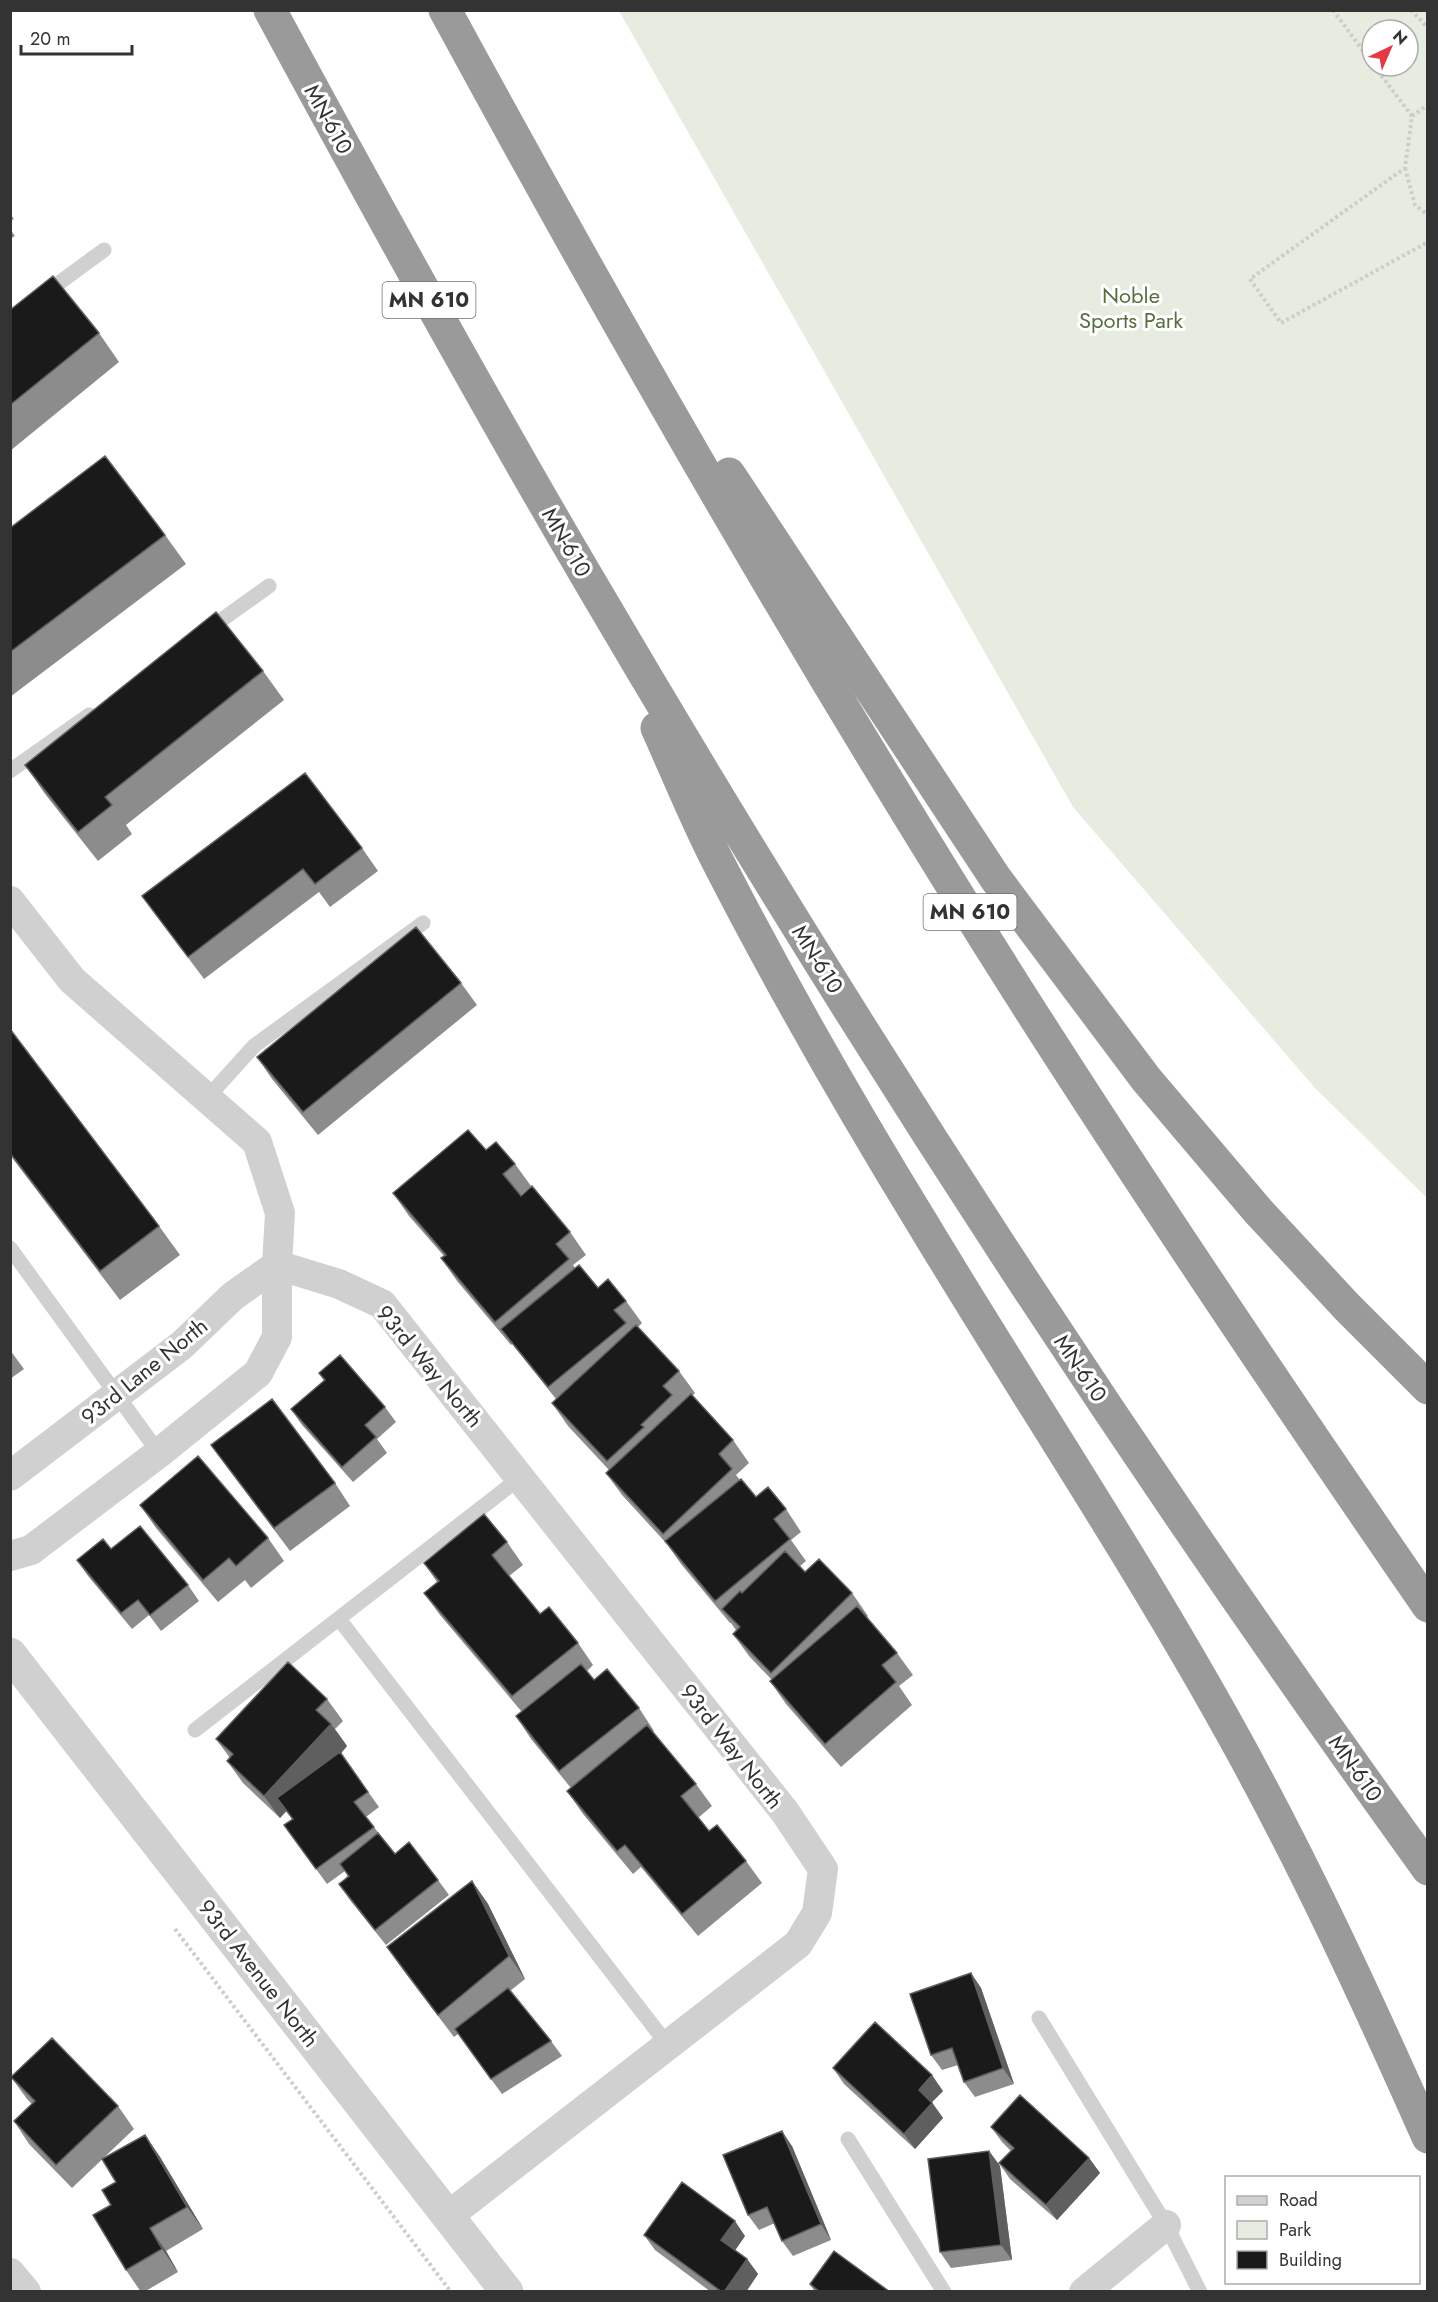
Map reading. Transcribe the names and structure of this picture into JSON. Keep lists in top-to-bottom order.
{
  "streets": {
    "highway": ["MN-610", "MN 610"],
    "street": ["93rd Way North", "93rd Lane North", "93rd Avenue North"]
  },
  "crossings": [
    ["93rd Way North", "93rd Lane North"],
    ["93rd Way North", "93rd Avenue North"]
  ],
  "parks": ["Noble Sports Park"],
  "legend": ["Road", "Park", "Building"],
  "scale_bar": "20 m",
  "north": "top right"
}
